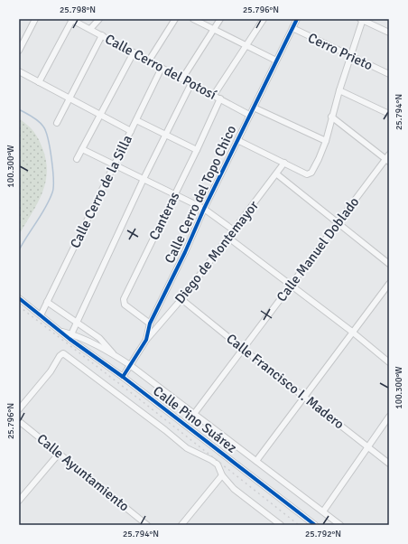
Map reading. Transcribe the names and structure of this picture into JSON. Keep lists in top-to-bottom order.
{
  "streets": {
    "street": [
      "Cerro Prieto",
      "Calle Cerro del Potosí",
      "Calle Cerro de la Silla",
      "Calle Cerro del Topo Chico",
      "Canteras",
      "Calle Manuel Doblado",
      "Diego de Montemayor",
      "Calle Francisco I. Madero",
      "Calle Pino Suárez",
      "Calle Ayuntamiento"
    ]
  },
  "crossings": [
    ["Cerro Prieto", "Calle Cerro del Topo Chico"],
    ["Calle Cerro del Potosí", "Calle Cerro de la Silla"],
    ["Calle Cerro del Potosí", "Calle Cerro del Topo Chico"],
    ["Calle Cerro del Potosí", "Canteras"],
    ["Calle Cerro de la Silla", "Calle Pino Suárez"],
    ["Calle Cerro del Topo Chico", "Canteras"],
    ["Calle Cerro del Topo Chico", "Diego de Montemayor"],
    ["Calle Cerro del Topo Chico", "Calle Pino Suárez"],
    ["Calle Manuel Doblado", "Calle Francisco I. Madero"],
    ["Calle Manuel Doblado", "Calle Pino Suárez"],
    ["Diego de Montemayor", "Calle Francisco I. Madero"]
  ],
  "coordinates": [
    "25.798°N",
    "25.796°N",
    "25.794°N",
    "100.300°W",
    "25.792°N"
  ]
}
